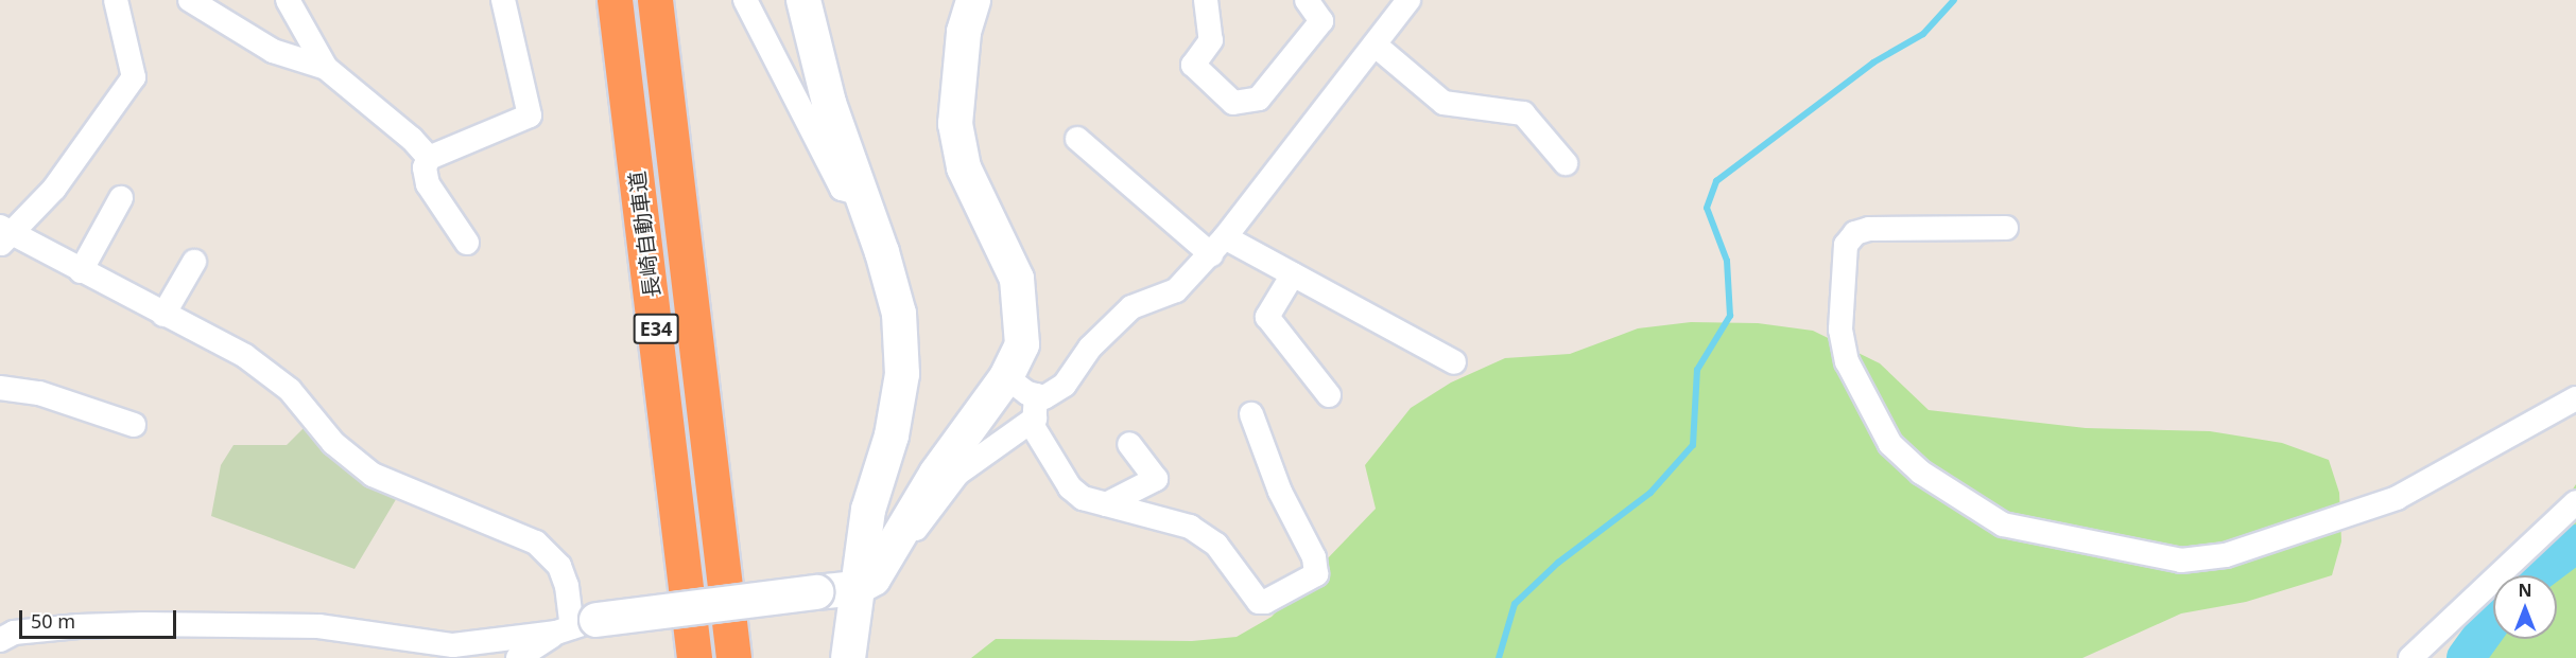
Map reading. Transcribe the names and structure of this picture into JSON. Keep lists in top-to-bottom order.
{
  "streets": {
    "highway": ["長崎自動車道", "E34"]
  },
  "scale_bar": "50 m",
  "north": "top"
}
